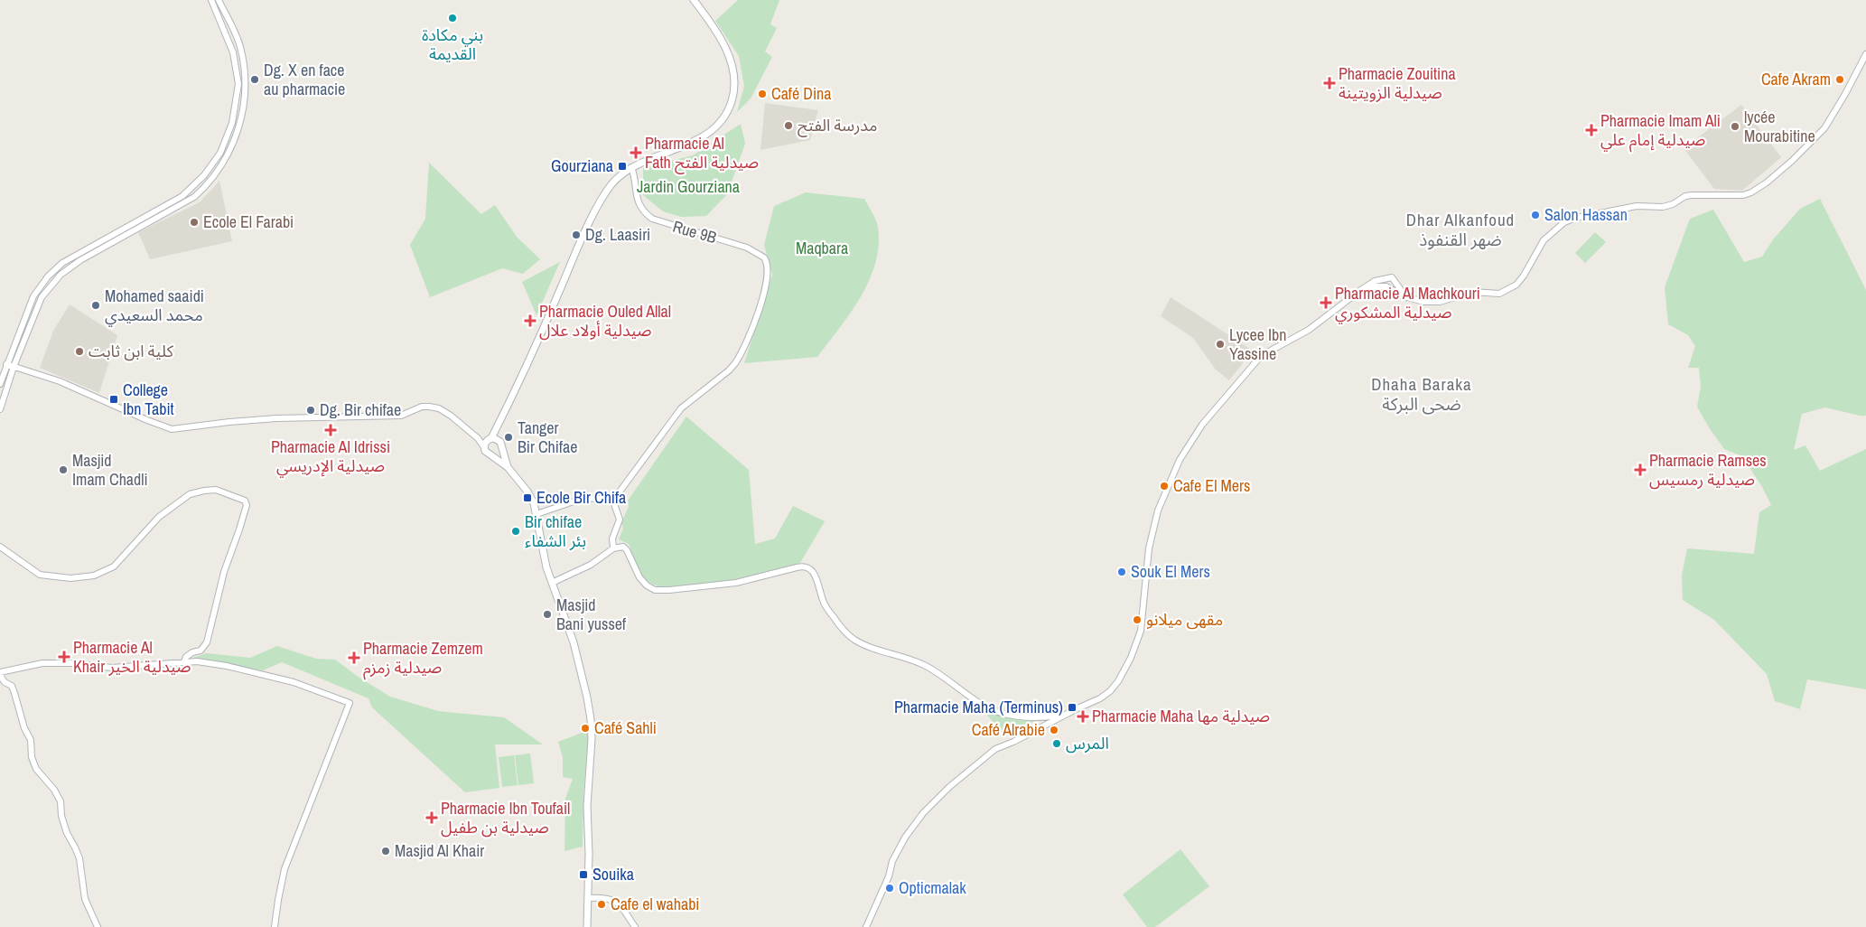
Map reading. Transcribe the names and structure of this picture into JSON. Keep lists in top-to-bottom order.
{
  "streets": {
    "street": ["Rue 9B"]
  },
  "districts": ["Dhar Alkanfoud ضهر القنفوذ", "Dhaha Baraka ضحى البركة"],
  "parks": ["Jardin Gourziana", "Maqbara"],
  "places": {
    "other": [
      "بني مكادة القديمة",
      "Dg. X en face au pharmacie",
      "Cafe Akram",
      "Café Dina",
      "مدرسة الفتح",
      "lycée Mourabitine",
      "Salon Hassan",
      "Ecole El Farabi",
      "Dg. Laasiri",
      "Mohamed saaidi محمد السعيدي",
      "Lycee Ibn Yassine",
      "كلية ابن ثابت",
      "Dg. Bir chifae",
      "Tanger Bir Chifae",
      "Masjid Imam Chadli",
      "Cafe El Mers",
      "Bir chifae بئر الشفاء",
      "Souk El Mers",
      "Masjid Bani yussef",
      "مقهى ميلانو",
      "Café Sahli",
      "Café Alrabie",
      "المرس",
      "Masjid Al Khair",
      "Opticmalak",
      "Cafe el wahabi"
    ],
    "health": [
      "Pharmacie Zouitina صيدلية الزويتينة",
      "Pharmacie Imam Ali صيدلية إمام علي",
      "Pharmacie Al Fath صيدلية الفتح",
      "Pharmacie Al Machkouri صيدلية المشكوري",
      "Pharmacie Ouled Allal صيدلية أولاد علال",
      "Pharmacie Al Idrissi صيدلية الإدريسي",
      "Pharmacie Ramses صيدلية رمسيس",
      "Pharmacie Al Khair صيدلية الخير",
      "Pharmacie Zemzem صيدلية زمزم",
      "Pharmacie Maha صيدلية مها",
      "Pharmacie Ibn Toufail صيدلية بن طفيل"
    ],
    "transit": [
      "Gourziana",
      "College Ibn Tabit",
      "Ecole Bir Chifa",
      "Pharmacie Maha (Terminus)",
      "Souika"
    ]
  }
}
